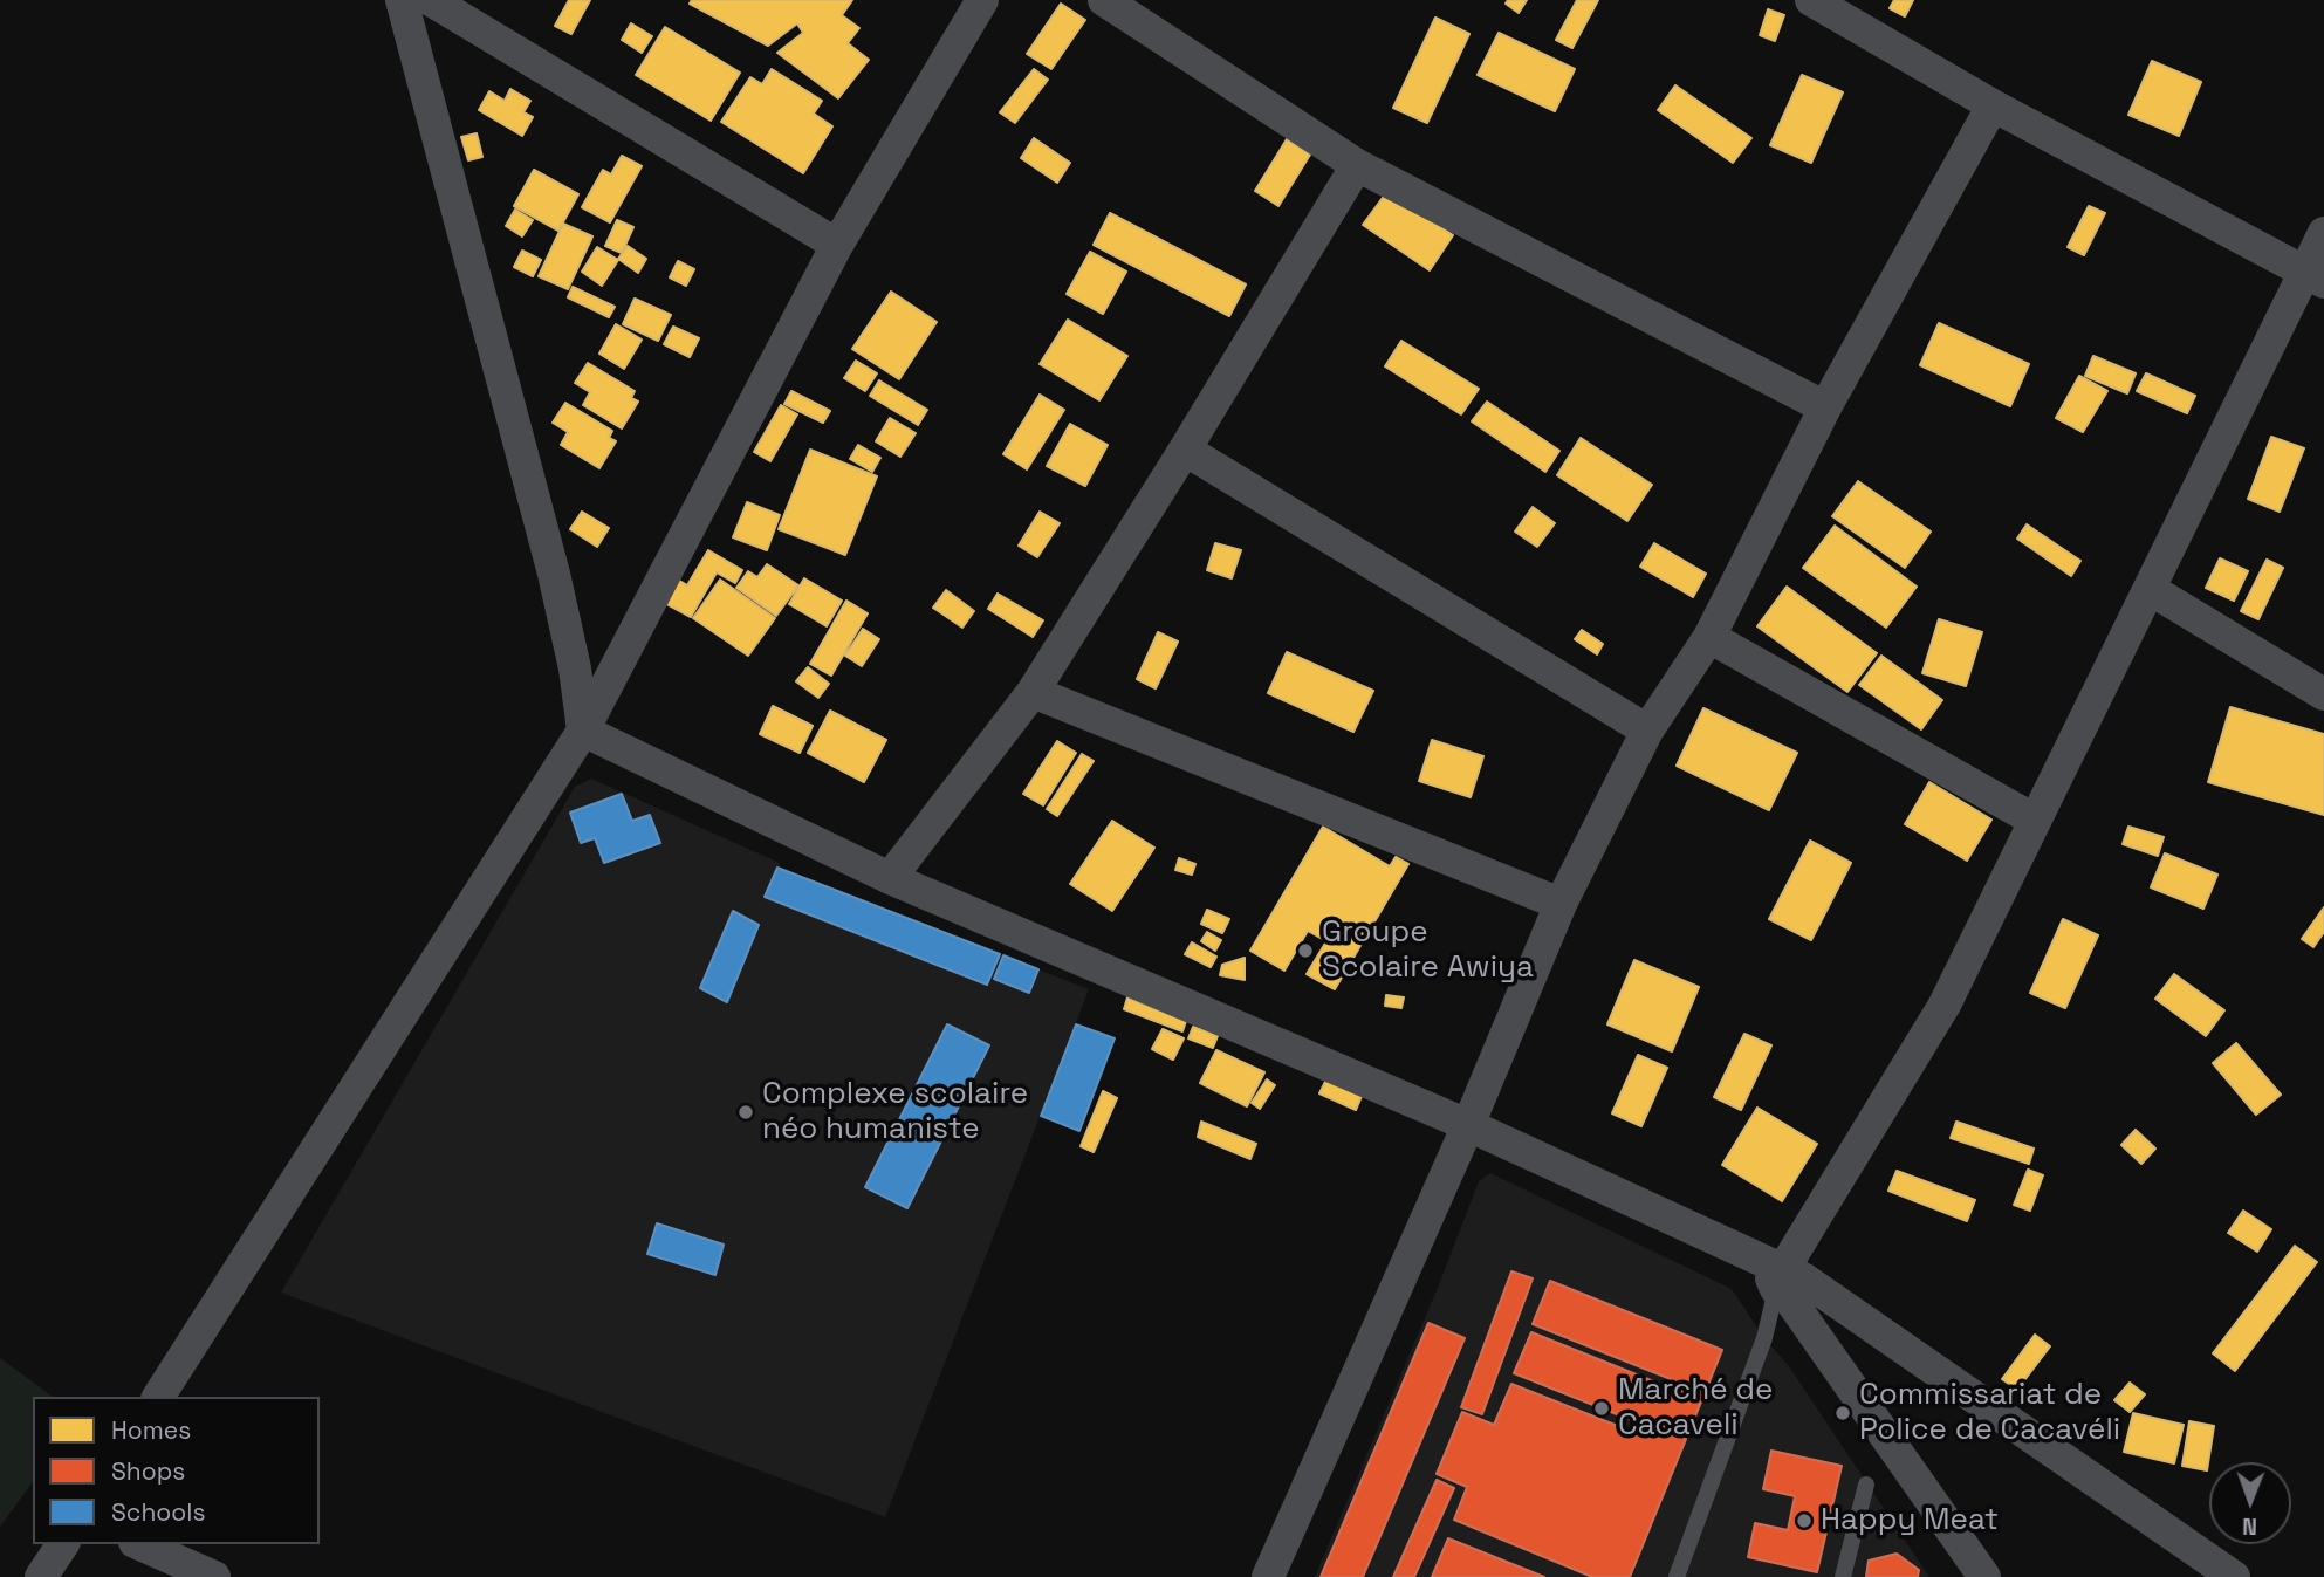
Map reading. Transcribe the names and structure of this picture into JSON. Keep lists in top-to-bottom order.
{
  "places": [
    "Groupe Scolaire Awiya",
    "Complexe scolaire néo humaniste",
    "Marché de Cacaveli",
    "Commissariat de Police de Cacavéli",
    "Happy Meat"
  ],
  "legend": ["Homes", "Shops", "Schools"],
  "north": "bottom"
}
